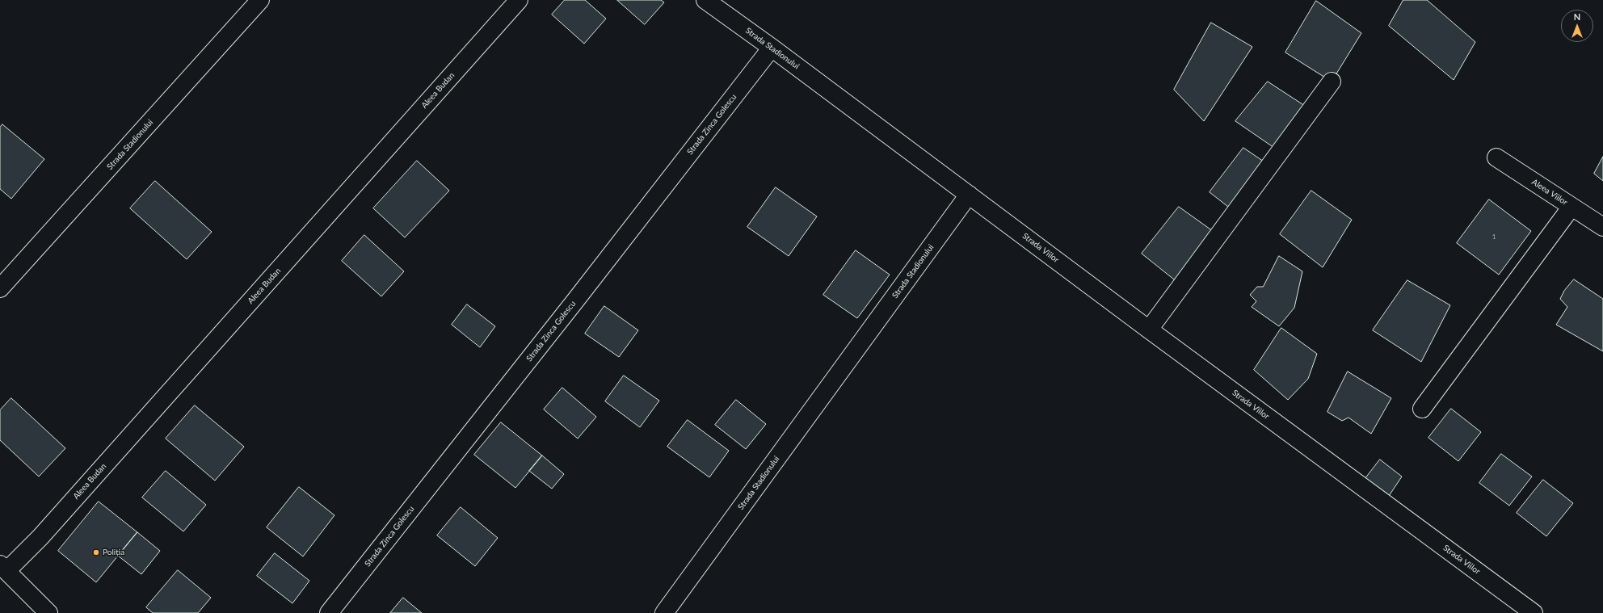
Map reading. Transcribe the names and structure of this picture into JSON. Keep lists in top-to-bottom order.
{
  "streets": {
    "street": [
      "Strada Stadionului",
      "Aleea Budan",
      "Strada Zinca Golescu",
      "Aleea Viilor",
      "Strada Viilor"
    ]
  },
  "crossings": [
    ["Strada Stadionului", "Strada Zinca Golescu"],
    ["Strada Stadionului", "Strada Viilor"]
  ],
  "places": ["Poliția"],
  "house_numbers": ["1"],
  "north": "top"
}
